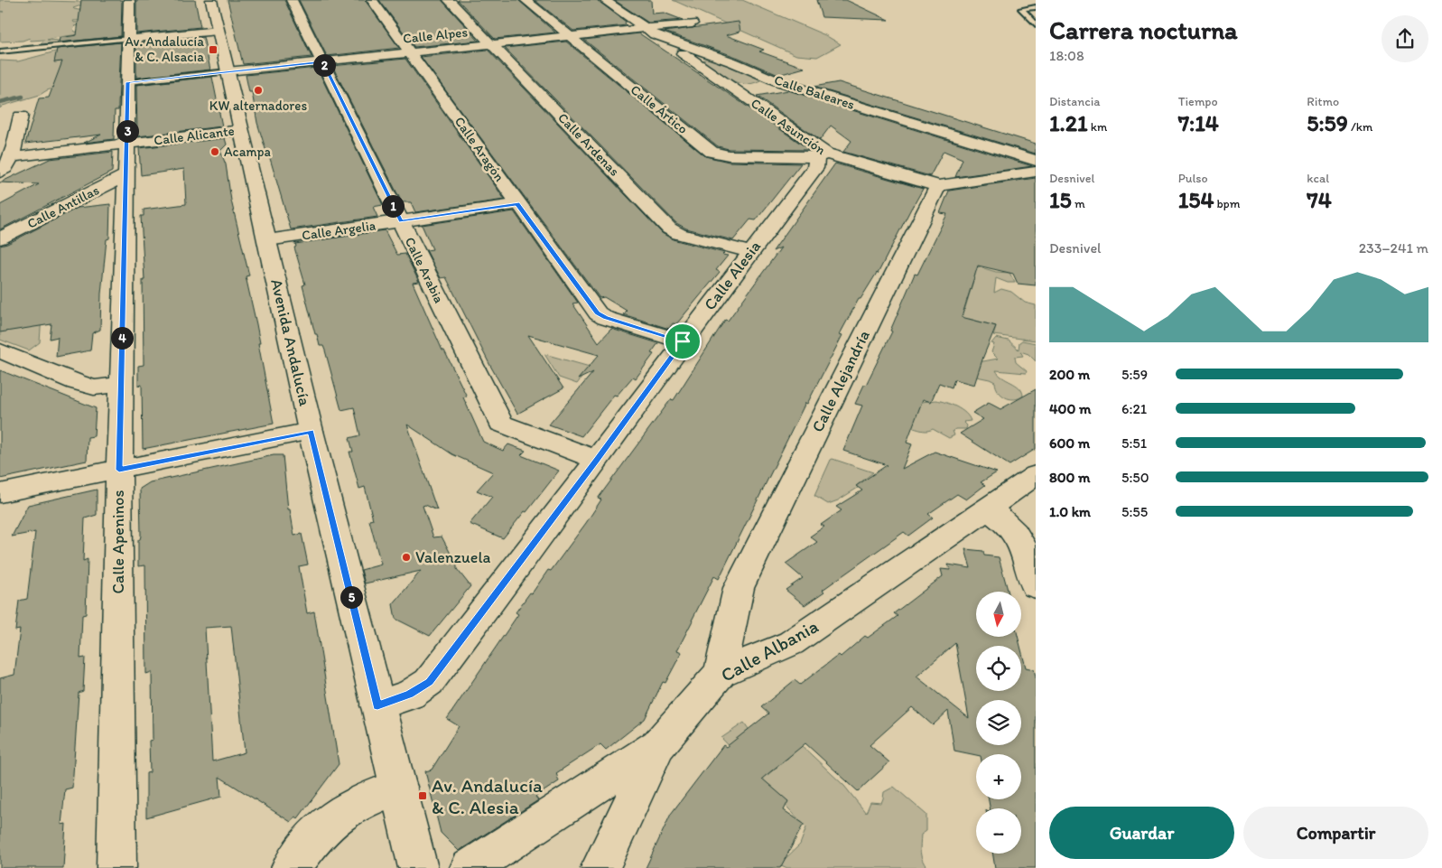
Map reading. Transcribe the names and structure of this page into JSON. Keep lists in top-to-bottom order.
{
  "streets": {
    "street": [
      "Calle Alpes",
      "Calle Baleares",
      "Calle Ártico",
      "Calle Asunción",
      "Calle Alicante",
      "Calle Ardenas",
      "Calle Aragón",
      "Calle Antillas",
      "Calle Argelia",
      "Calle Arabia",
      "Calle Alesia",
      "Avenida Andalucía",
      "Calle Alejandría",
      "Calle Apeninos",
      "Calle Albania"
    ]
  },
  "crossings": [
    ["Calle Alpes", "Calle Baleares"],
    ["Calle Alpes", "Calle Ártico"],
    ["Calle Alpes", "Calle Asunción"],
    ["Calle Alpes", "Calle Ardenas"],
    ["Calle Alpes", "Calle Aragón"],
    ["Calle Alpes", "Calle Arabia"],
    ["Calle Alpes", "Avenida Andalucía"],
    ["Calle Baleares", "Calle Asunción"],
    ["Calle Ártico", "Calle Asunción"],
    ["Calle Ártico", "Calle Alesia"],
    ["Calle Asunción", "Calle Alesia"],
    ["Calle Asunción", "Calle Alejandría"],
    ["Calle Alicante", "Avenida Andalucía"],
    ["Calle Alicante", "Calle Apeninos"],
    ["Calle Ardenas", "Calle Alesia"],
    ["Calle Aragón", "Calle Argelia"],
    ["Calle Aragón", "Calle Alesia"],
    ["Calle Antillas", "Calle Apeninos"],
    ["Calle Argelia", "Calle Arabia"],
    ["Calle Argelia", "Avenida Andalucía"],
    ["Calle Arabia", "Calle Alesia"],
    ["Calle Alesia", "Avenida Andalucía"],
    ["Calle Alejandría", "Calle Albania"]
  ],
  "places": {
    "transit": ["Av. Andalucía & C. Alsacia", "Av. Andalucía & C. Alesia"],
    "other": ["KW alternadores", "Acampa", "Valenzuela"]
  },
  "north": "bottom",
  "page": {
    "heading": ["Carrera nocturna", "18:08"],
    "pins": [
      "2",
      "3",
      "1",
      "4",
      "5"
    ],
    "stats": [
      ["Distancia", "1.21 km"],
      ["Tiempo", "7:14"],
      ["Ritmo", "5:59 /km"],
      ["Desnivel", "15 m"],
      ["Pulso", "154 bpm"],
      ["kcal", "74"]
    ],
    "chart": ["Desnivel", "233–241 m"],
    "list": [
      {
        "name": "200 m",
        "note": "5:59"
      },
      {
        "name": "400 m",
        "note": "6:21"
      },
      {
        "name": "600 m",
        "note": "5:51"
      },
      {
        "name": "800 m",
        "note": "5:50"
      },
      {
        "name": "1.0 km",
        "note": "5:55"
      }
    ],
    "map_buttons": ["+", "−"],
    "buttons": ["Guardar", "Compartir"]
  }
}
